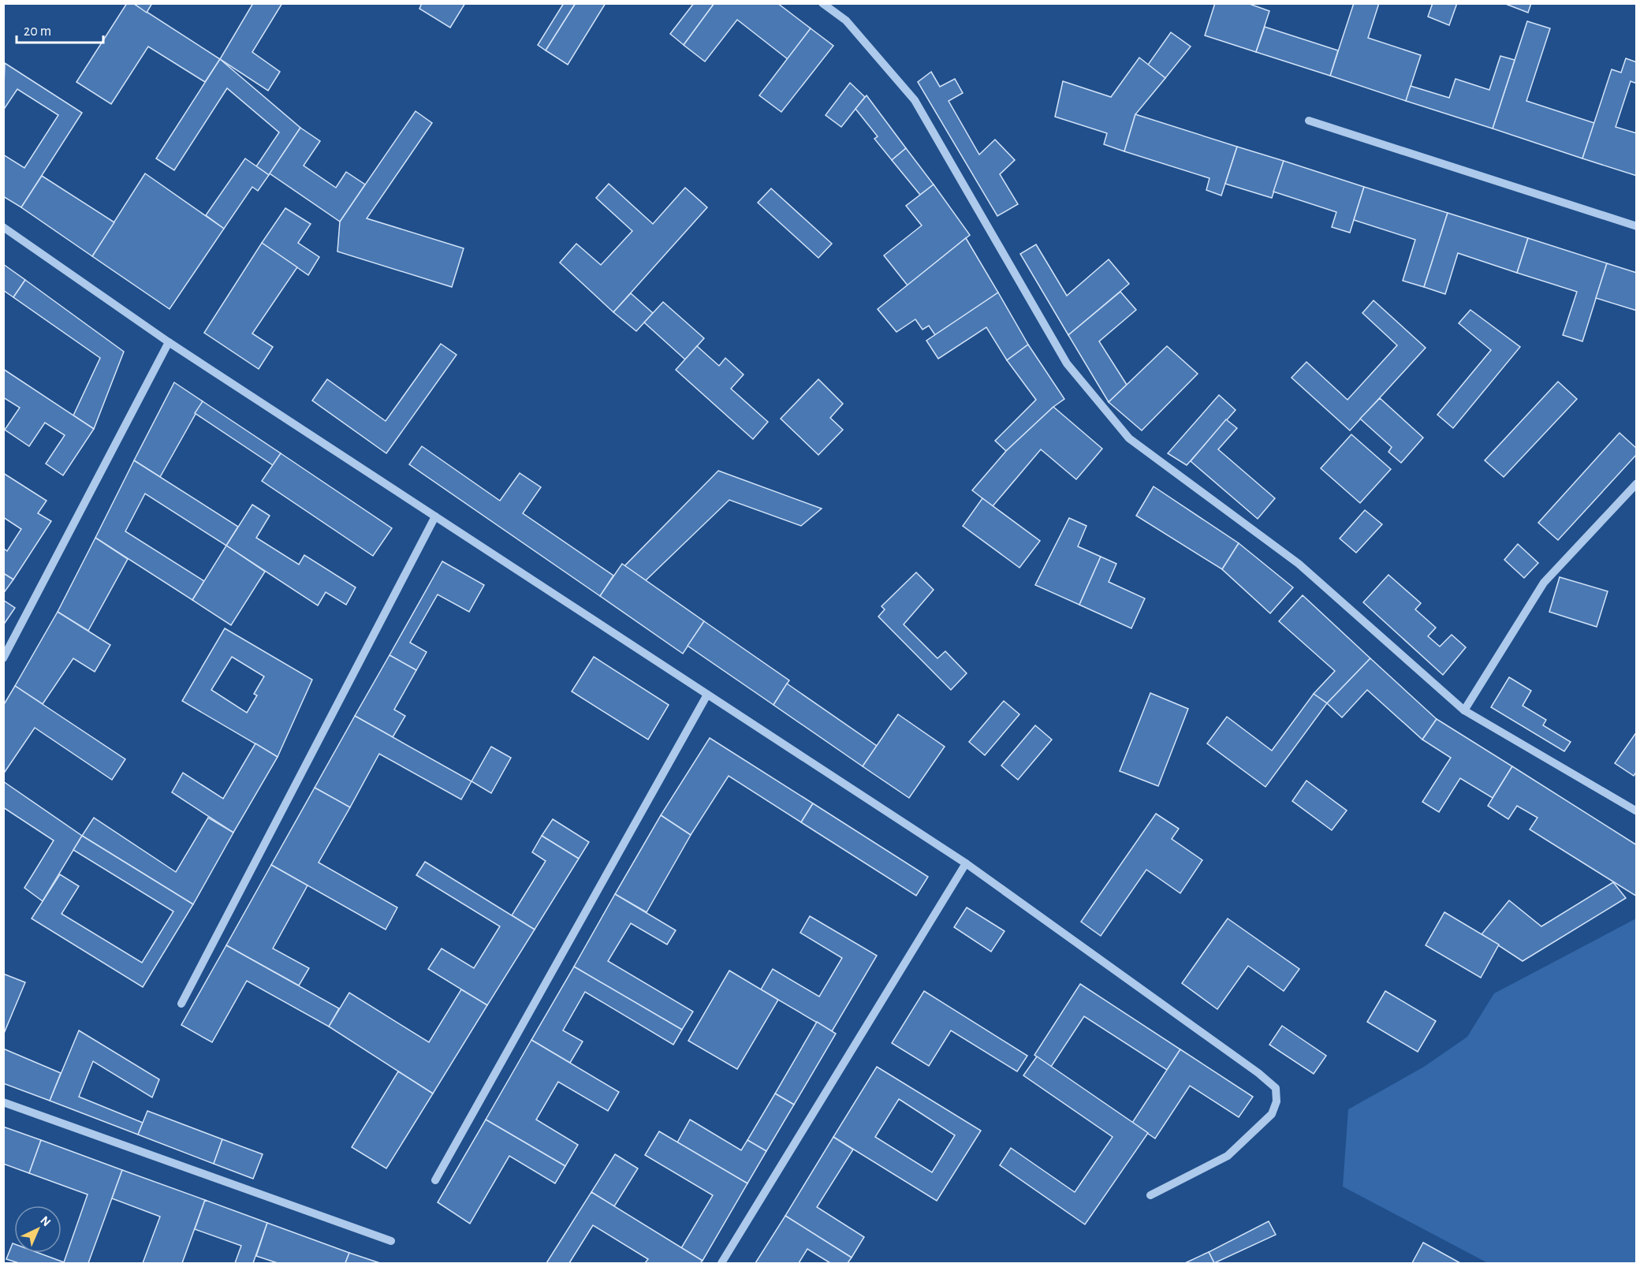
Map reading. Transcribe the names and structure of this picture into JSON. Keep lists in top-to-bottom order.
{
  "scale_bar": "20 m",
  "north": "top right"
}
